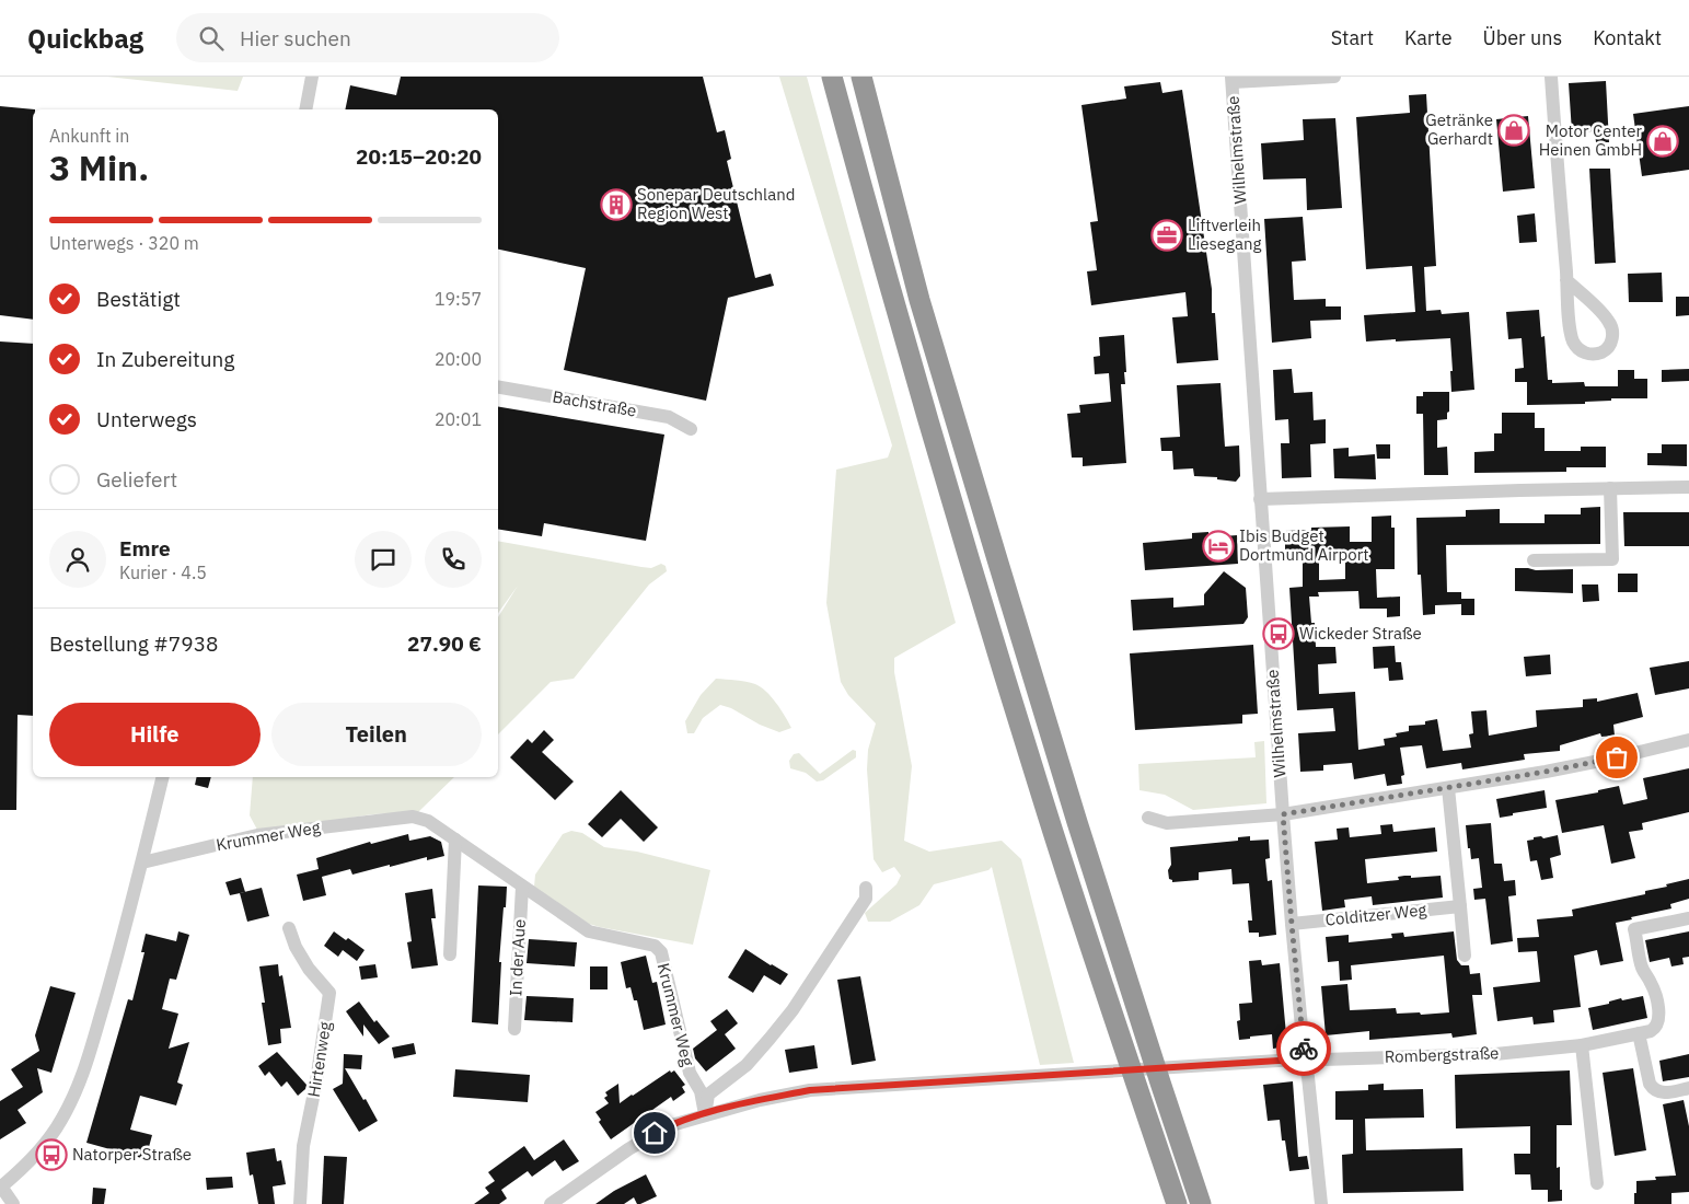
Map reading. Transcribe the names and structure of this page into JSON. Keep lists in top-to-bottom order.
{
  "streets": {
    "street": [
      "Wilhelmstraße",
      "Bachstraße",
      "Krummer Weg",
      "Colditzer Weg",
      "In der Aue",
      "Rombergstraße",
      "Hirtenweg"
    ]
  },
  "crossings": [
    ["Wilhelmstraße", "Colditzer Weg"],
    ["Wilhelmstraße", "Rombergstraße"],
    ["Krummer Weg", "In der Aue"],
    ["Krummer Weg", "Rombergstraße"]
  ],
  "places": {
    "shop": ["Getränke Gerhardt", "Motor Center Heinen GmbH"],
    "building": ["Sonepar Deutschland Region West"],
    "office": ["Liftverleih Liesegang"],
    "hotel": ["Ibis Budget Dortmund Airport"],
    "bus stop": ["Wickeder Straße", "Natorper Straße"]
  },
  "page": {
    "header": "Quickbag",
    "search": "Hier suchen",
    "nav": [
      "Start",
      "Karte",
      "Über uns",
      "Kontakt"
    ],
    "heading": ["3 Min.", "Ankunft in", "20:15–20:20"],
    "panel": [
      "Emre",
      "Kurier · 4.5",
      "Bestellung #7938",
      "27.90 €"
    ],
    "bar": "Unterwegs · 320 m",
    "list": [
      ["Bestätigt", "19:57"],
      ["In Zubereitung", "20:00"],
      ["Unterwegs", "20:01"],
      "Geliefert"
    ],
    "buttons": ["Hilfe", "Teilen"]
  }
}
